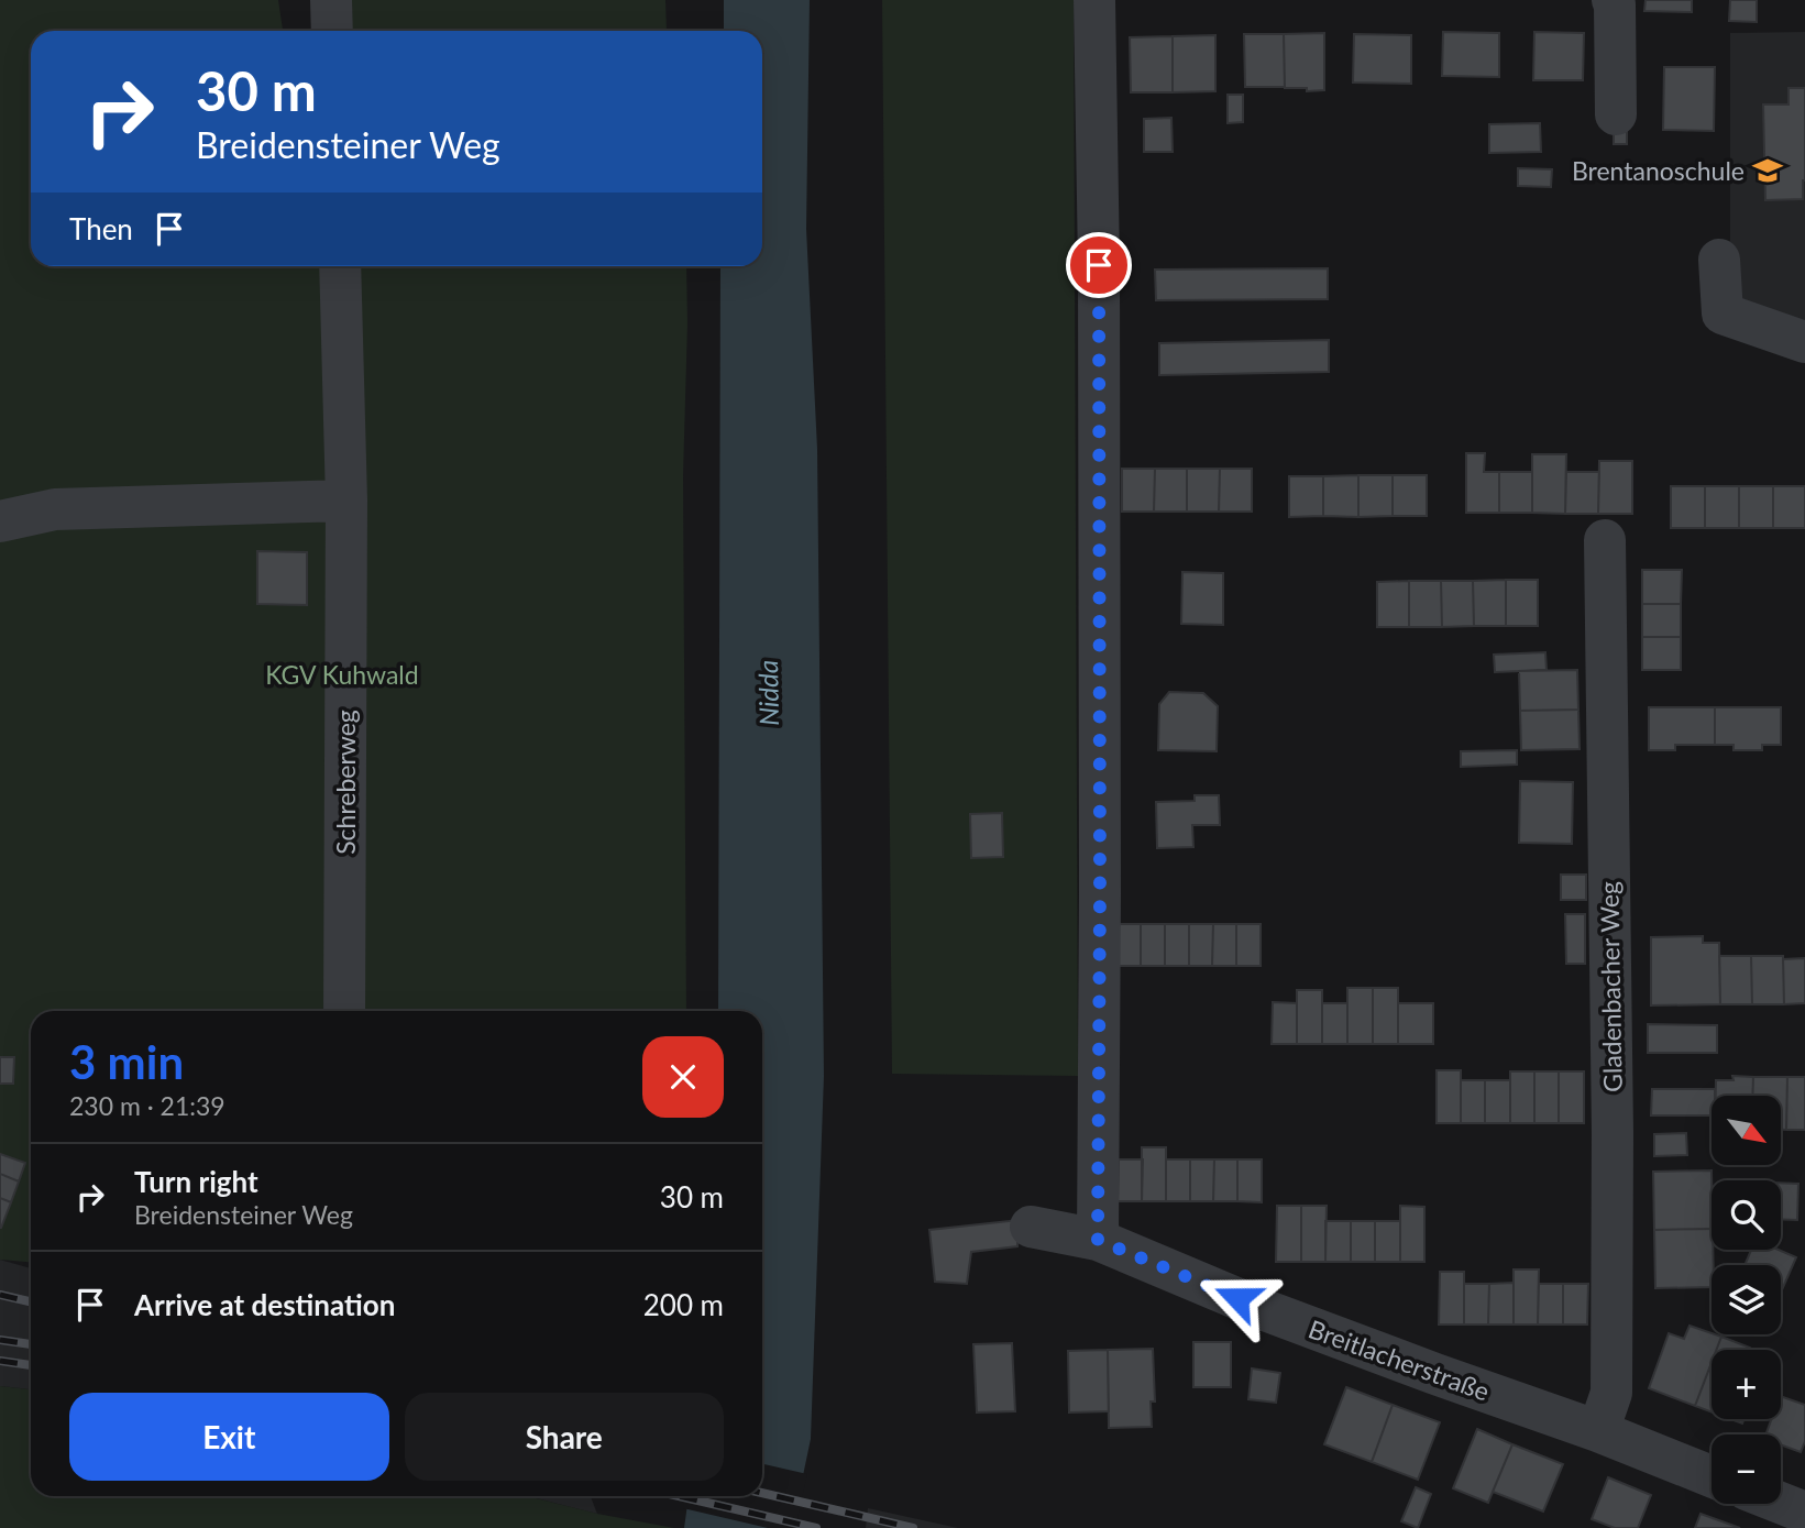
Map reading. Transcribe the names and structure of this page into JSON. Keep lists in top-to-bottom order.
{
  "streets": {
    "street": ["Schreberweg", "Gladenbacher Weg", "Breitlacherstraße"]
  },
  "crossings": [
    ["Gladenbacher Weg", "Breitlacherstraße"]
  ],
  "water": ["Nidda"],
  "parks": ["KGV Kuhwald"],
  "places": {
    "school or university": ["Brentanoschule"]
  },
  "north": "bottom right",
  "page": {
    "turn": ["30 m", "Breidensteiner Weg"],
    "then": "Then",
    "heading": ["3 min", "230 m · 21:39"],
    "map_buttons": ["+", "−"],
    "list": [
      {
        "name": "Turn right",
        "note": "Breidensteiner Weg",
        "value": "30 m"
      },
      {
        "name": "Arrive at destination",
        "value": "200 m"
      }
    ],
    "buttons": ["Exit", "Share"]
  }
}
